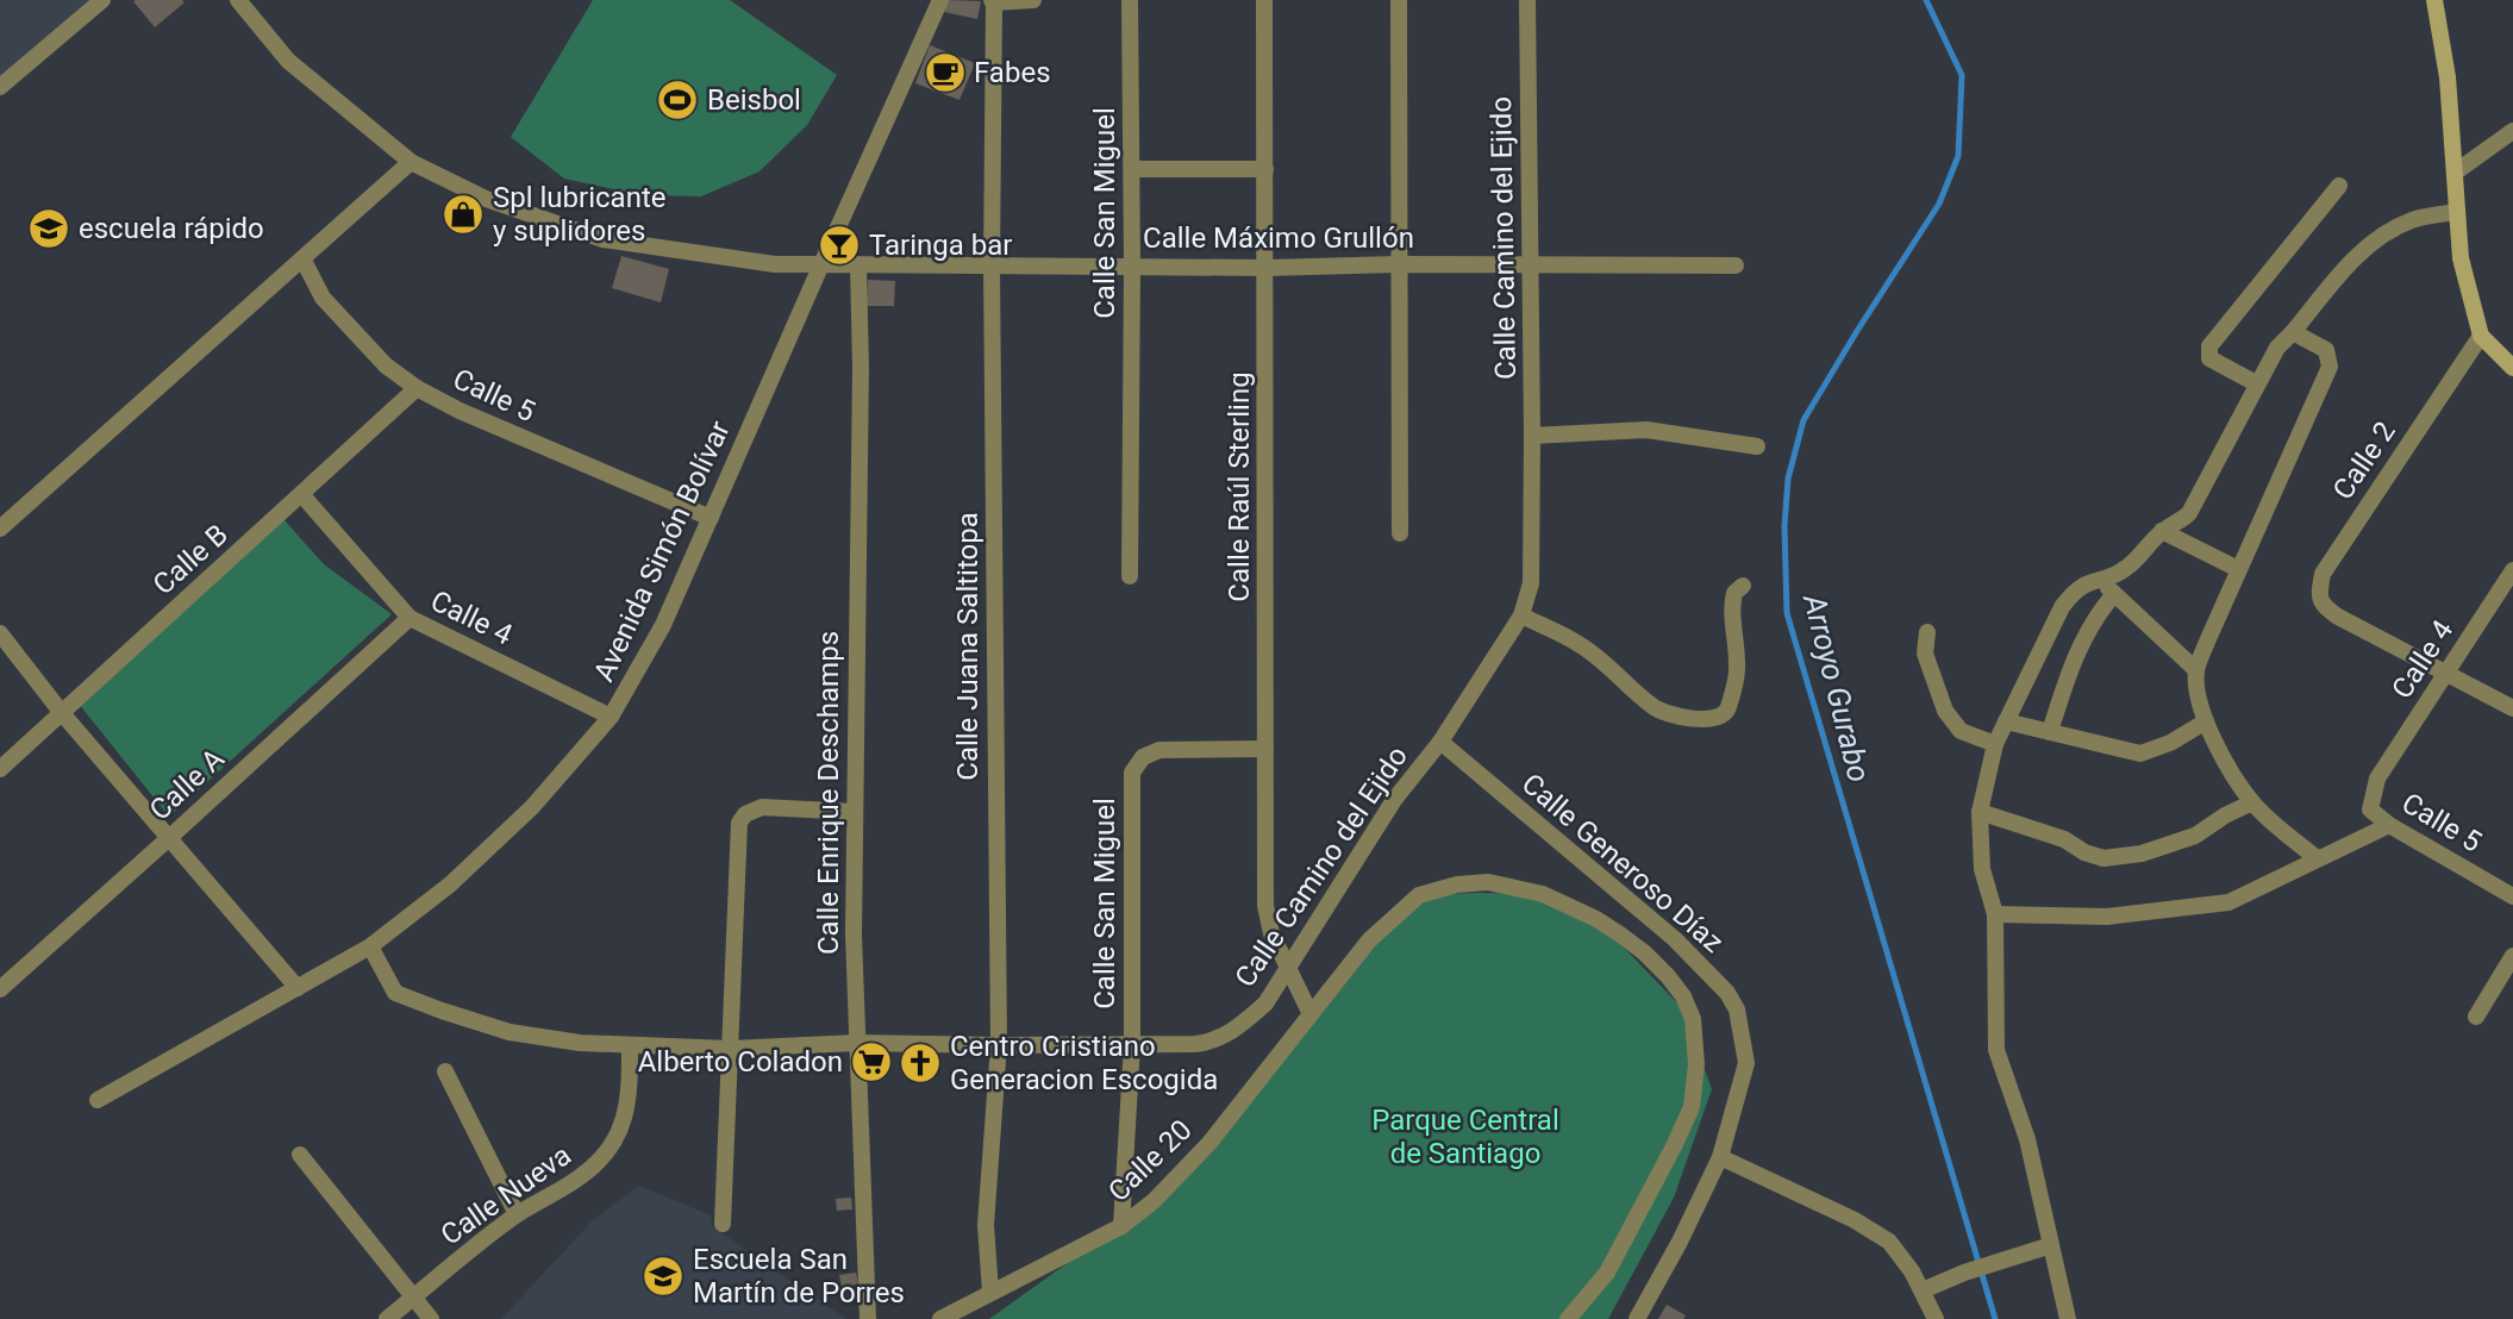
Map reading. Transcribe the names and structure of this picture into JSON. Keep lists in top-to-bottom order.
{
  "streets": {
    "street": [
      "Calle San Miguel",
      "Calle Máximo Grullón",
      "Calle Camino del Ejido",
      "Calle 5",
      "Calle 2",
      "Calle Raúl Sterling",
      "Avenida Simón Bolívar",
      "Calle B",
      "Calle 4",
      "Calle Juana Saltitopa",
      "Calle A",
      "Calle Enrique Deschamps",
      "Calle Generoso Díaz",
      "Calle 20",
      "Calle Nueva"
    ]
  },
  "crossings": [
    ["Calle San Miguel", "Calle Máximo Grullón"],
    ["Calle San Miguel", "Calle Camino del Ejido"],
    ["Calle San Miguel", "Calle Raúl Sterling"],
    ["Calle San Miguel", "Calle 20"],
    ["Calle Máximo Grullón", "Calle Camino del Ejido"],
    ["Calle Máximo Grullón", "Calle Raúl Sterling"],
    ["Calle Máximo Grullón", "Avenida Simón Bolívar"],
    ["Calle Máximo Grullón", "Calle Juana Saltitopa"],
    ["Calle Máximo Grullón", "Calle Enrique Deschamps"],
    ["Calle Camino del Ejido", "Calle Raúl Sterling"],
    ["Calle Camino del Ejido", "Avenida Simón Bolívar"],
    ["Calle Camino del Ejido", "Calle Juana Saltitopa"],
    ["Calle Camino del Ejido", "Calle Enrique Deschamps"],
    ["Calle Camino del Ejido", "Calle Generoso Díaz"],
    ["Calle Camino del Ejido", "Calle Nueva"],
    ["Calle 5", "Avenida Simón Bolívar"],
    ["Calle 5", "Calle B"],
    ["Calle 5", "Calle 4"],
    ["Calle 2", "Calle 4"],
    ["Calle Raúl Sterling", "Calle 20"],
    ["Avenida Simón Bolívar", "Calle 4"],
    ["Calle B", "Calle 4"],
    ["Calle 4", "Calle A"],
    ["Calle Juana Saltitopa", "Calle 20"]
  ],
  "water": ["Arroyo Gurabo"],
  "parks": ["Parque Central de Santiago"],
  "places": {
    "cafe": ["Fabes"],
    "sports": ["Beisbol"],
    "shop": ["Spl lubricante y suplidores"],
    "school or university": ["escuela rápido", "Escuela San Martín de Porres"],
    "bar": ["Taringa bar"],
    "supermarket": ["Alberto Coladon"],
    "church": ["Centro Cristiano Generacion Escogida"]
  }
}
